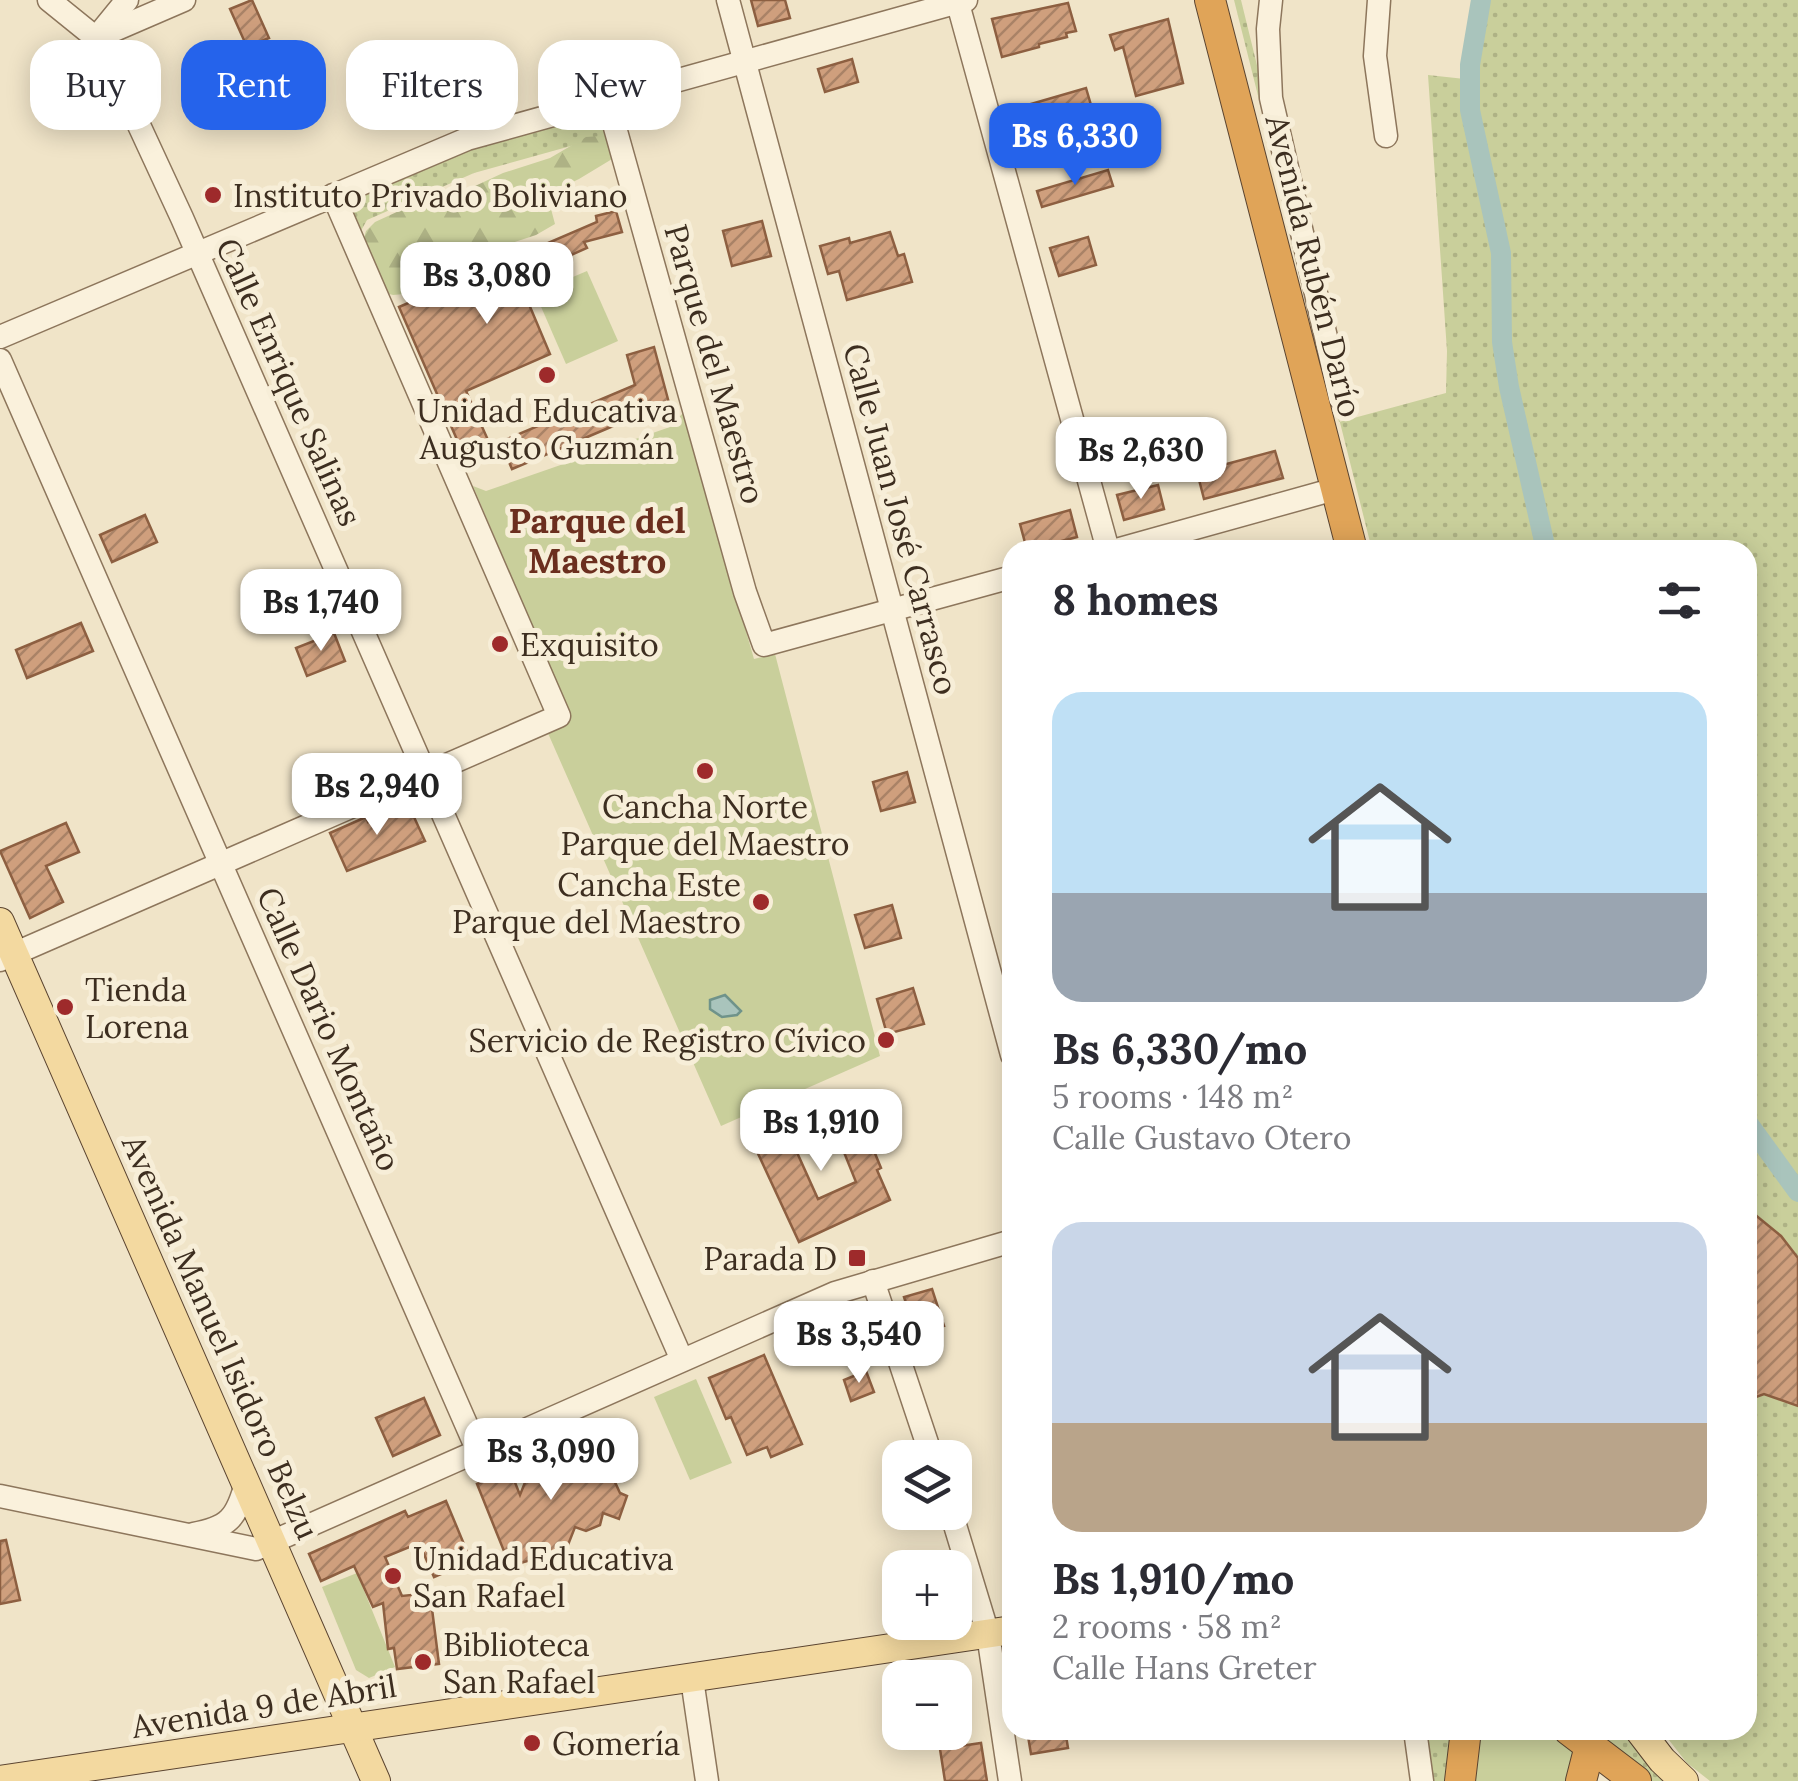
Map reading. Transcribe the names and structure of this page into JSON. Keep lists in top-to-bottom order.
{
  "streets": {
    "highway": ["Avenida Rubén Darío"],
    "main road": ["Avenida Manuel Isidoro Belzu", "Avenida 9 de Abril"],
    "street": [
      "Parque del Maestro",
      "Calle Enrique Salinas",
      "Calle Juan José Carrasco",
      "Calle Dario Montaño"
    ]
  },
  "crossings": [
    ["Parque del Maestro", "Calle Juan José Carrasco"],
    ["Avenida Manuel Isidoro Belzu", "Avenida 9 de Abril"]
  ],
  "districts": ["Parque del Maestro"],
  "places": {
    "other": [
      "Instituto Privado Boliviano",
      "Unidad Educativa Augusto Guzmán",
      "Exquisito",
      "Cancha Norte Parque del Maestro",
      "Cancha Este Parque del Maestro",
      "Tienda Lorena",
      "Servicio de Registro Cívico",
      "Unidad Educativa San Rafael",
      "Biblioteca San Rafael",
      "Gomería"
    ],
    "transit": ["Parada D"]
  },
  "page": {
    "chip": [
      "Buy",
      "Rent",
      "Filters",
      "New"
    ],
    "price": [
      "Bs 6,330",
      "Bs 3,080",
      "Bs 2,630",
      "Bs 1,740",
      "Bs 2,940",
      "Bs 1,910",
      "Bs 3,540",
      "Bs 3,090"
    ],
    "heading": "8 homes",
    "list": [
      {
        "name": "Bs 6,330/mo",
        "note": "5 rooms · 148 m² · Calle Gustavo Otero"
      },
      {
        "name": "Bs 1,910/mo",
        "note": "2 rooms · 58 m² · Calle Hans Greter"
      }
    ],
    "map_buttons": ["+", "−"]
  }
}
